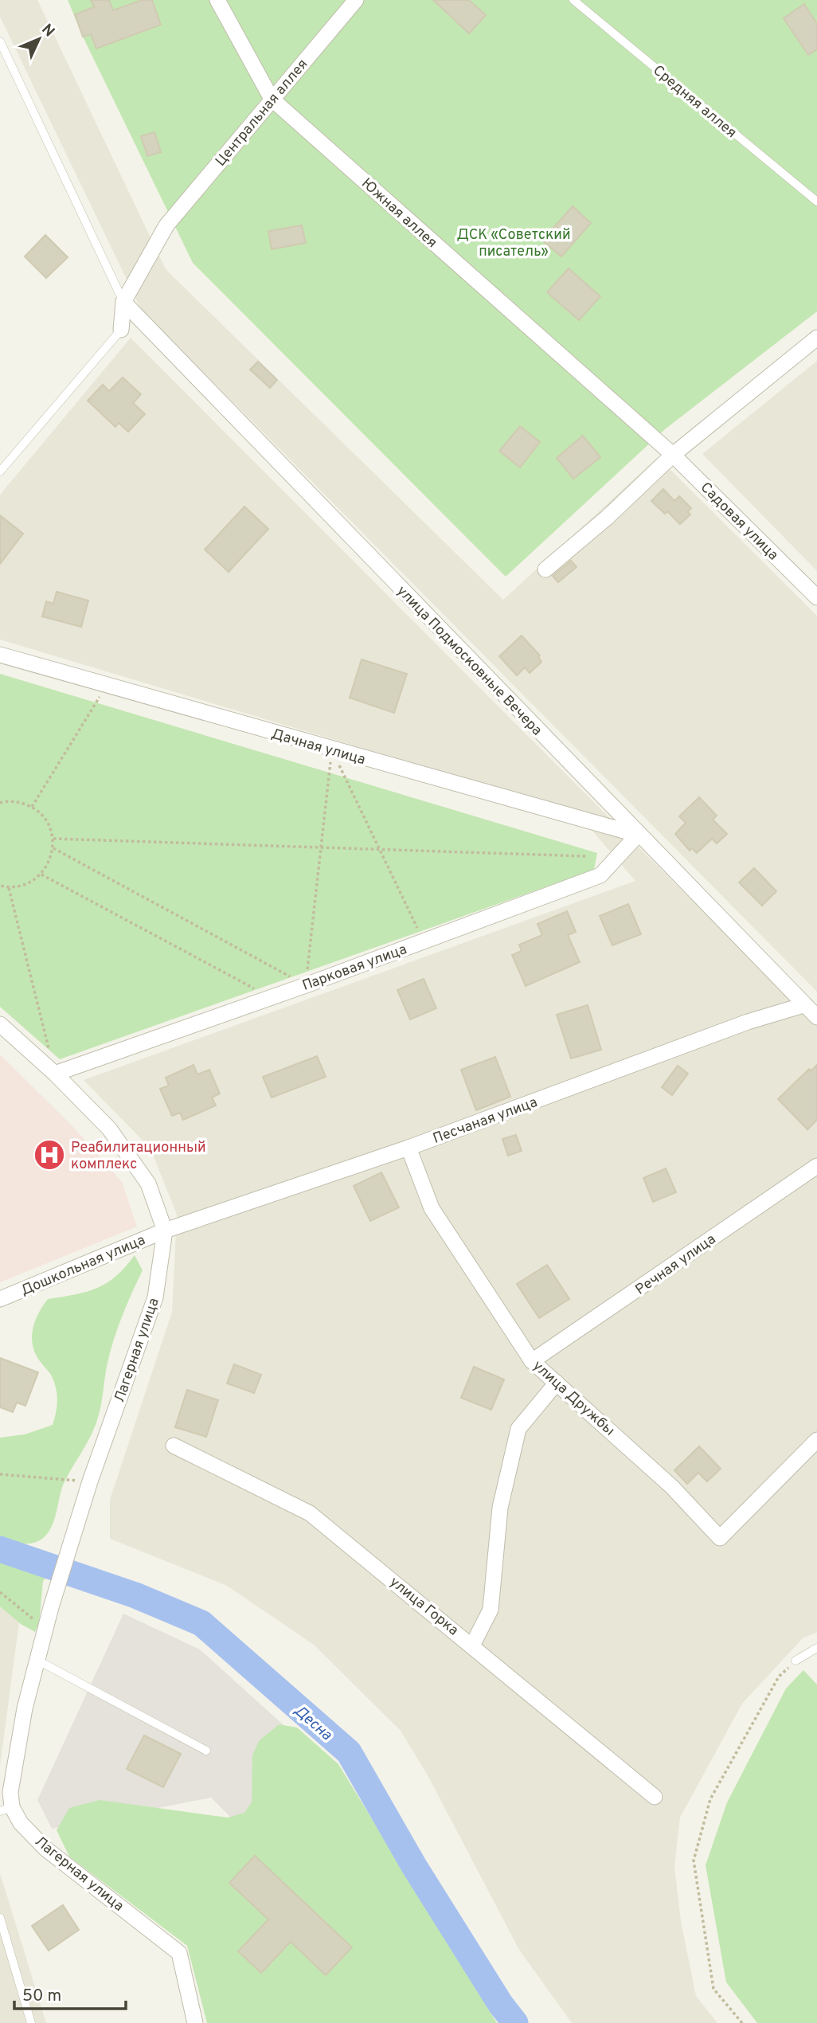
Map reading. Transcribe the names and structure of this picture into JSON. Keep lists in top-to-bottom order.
{
  "streets": {
    "street": [
      "Центральная аллея",
      "Южная аллея",
      "Садовая улица",
      "улица Подмосковные Вечера",
      "Дачная улица",
      "Парковая улица",
      "Песчаная улица",
      "Речная улица",
      "Дошкольная улица",
      "Лагерная улица",
      "улица Дружбы",
      "улица Горка"
    ],
    "lane": ["Средняя аллея"]
  },
  "crossings": [
    ["Центральная аллея", "Южная аллея"],
    ["Центральная аллея", "улица Подмосковные Вечера"],
    ["Южная аллея", "Садовая улица"],
    ["улица Подмосковные Вечера", "Дачная улица"],
    ["улица Подмосковные Вечера", "Парковая улица"],
    ["улица Подмосковные Вечера", "Песчаная улица"],
    ["Дачная улица", "Парковая улица"],
    ["Парковая улица", "Лагерная улица"],
    ["Песчаная улица", "Дошкольная улица"],
    ["Песчаная улица", "Лагерная улица"],
    ["Песчаная улица", "улица Дружбы"],
    ["Речная улица", "улица Дружбы"],
    ["Дошкольная улица", "Лагерная улица"]
  ],
  "water": ["Десна"],
  "parks": ["ДСК «Советский писатель»"],
  "places": {
    "hospital": ["Реабилитационный комплекс"]
  },
  "scale_bar": "50 m",
  "north": "top right"
}
